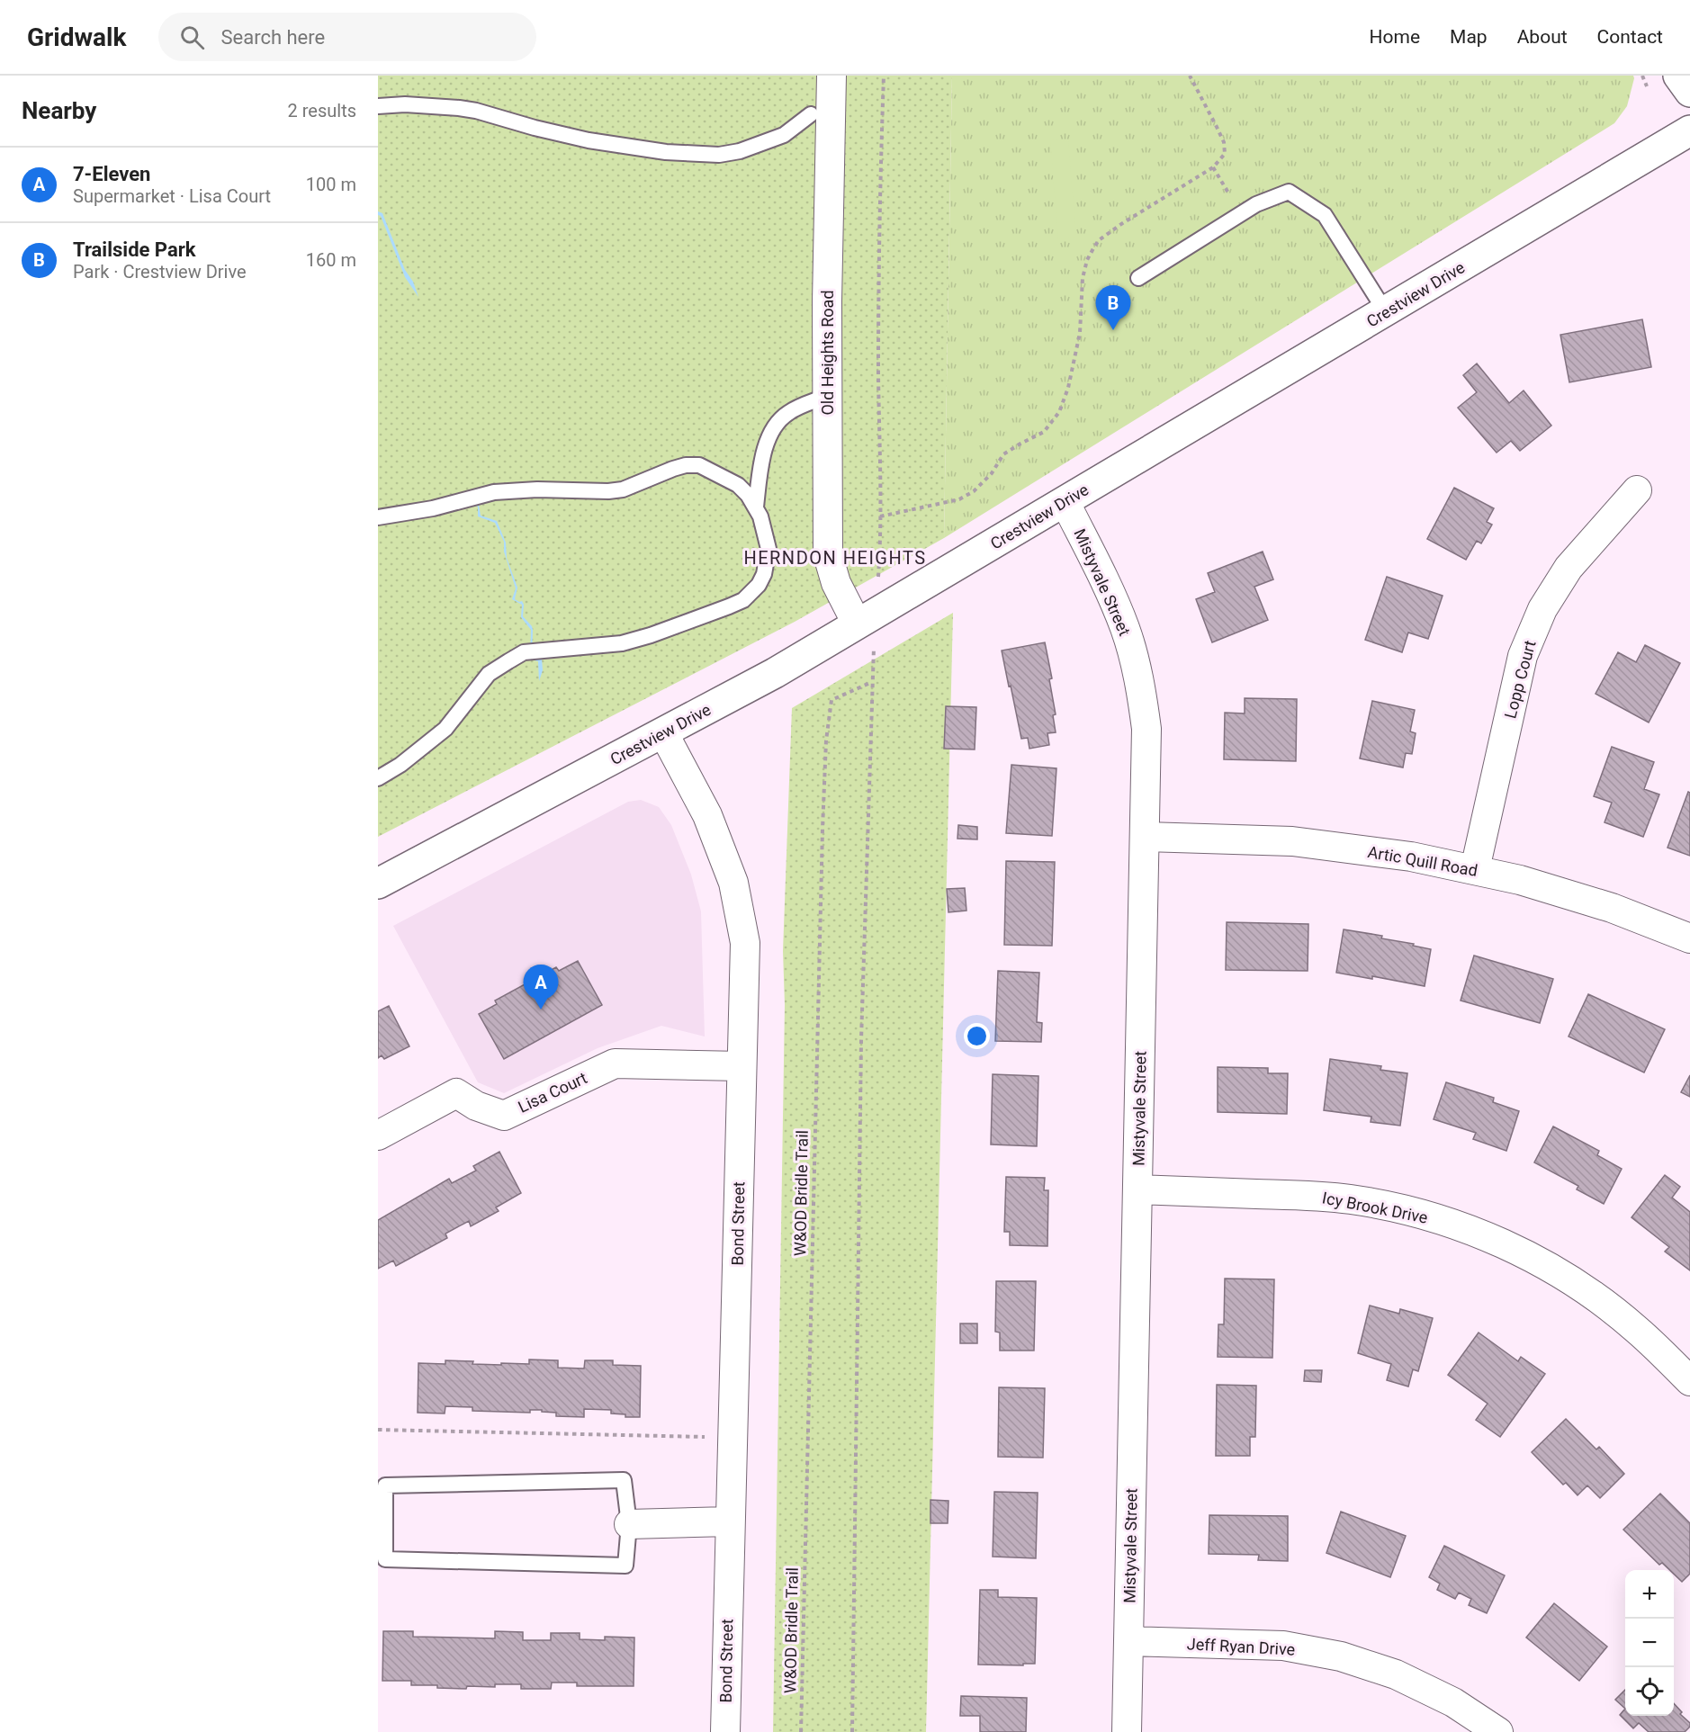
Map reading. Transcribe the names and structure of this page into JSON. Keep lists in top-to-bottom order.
{
  "streets": {
    "main road": ["Crestview Drive"],
    "street": [
      "Old Heights Road",
      "Mistyvale Street",
      "Lopp Court",
      "Artic Quill Road",
      "Lisa Court",
      "Icy Brook Drive",
      "Bond Street",
      "Jeff Ryan Drive"
    ],
    "path": ["W&OD Bridle Trail"]
  },
  "crossings": [
    ["Crestview Drive", "Old Heights Road"],
    ["Crestview Drive", "Mistyvale Street"],
    ["Crestview Drive", "Bond Street"],
    ["Mistyvale Street", "Artic Quill Road"],
    ["Mistyvale Street", "Icy Brook Drive"],
    ["Mistyvale Street", "Jeff Ryan Drive"],
    ["Lopp Court", "Artic Quill Road"],
    ["Lisa Court", "Bond Street"]
  ],
  "districts": ["HERNDON HEIGHTS"],
  "page": {
    "header": "Gridwalk",
    "search": "Search here",
    "nav": [
      "Home",
      "Map",
      "About",
      "Contact"
    ],
    "heading": ["Nearby", "2 results"],
    "list": [
      {
        "mark": "A",
        "name": "7-Eleven",
        "note": "Supermarket · Lisa Court",
        "value": "100 m"
      },
      {
        "mark": "B",
        "name": "Trailside Park",
        "note": "Park · Crestview Drive",
        "value": "160 m"
      }
    ],
    "pins": ["B", "A"],
    "map_buttons": ["+", "−"]
  }
}
